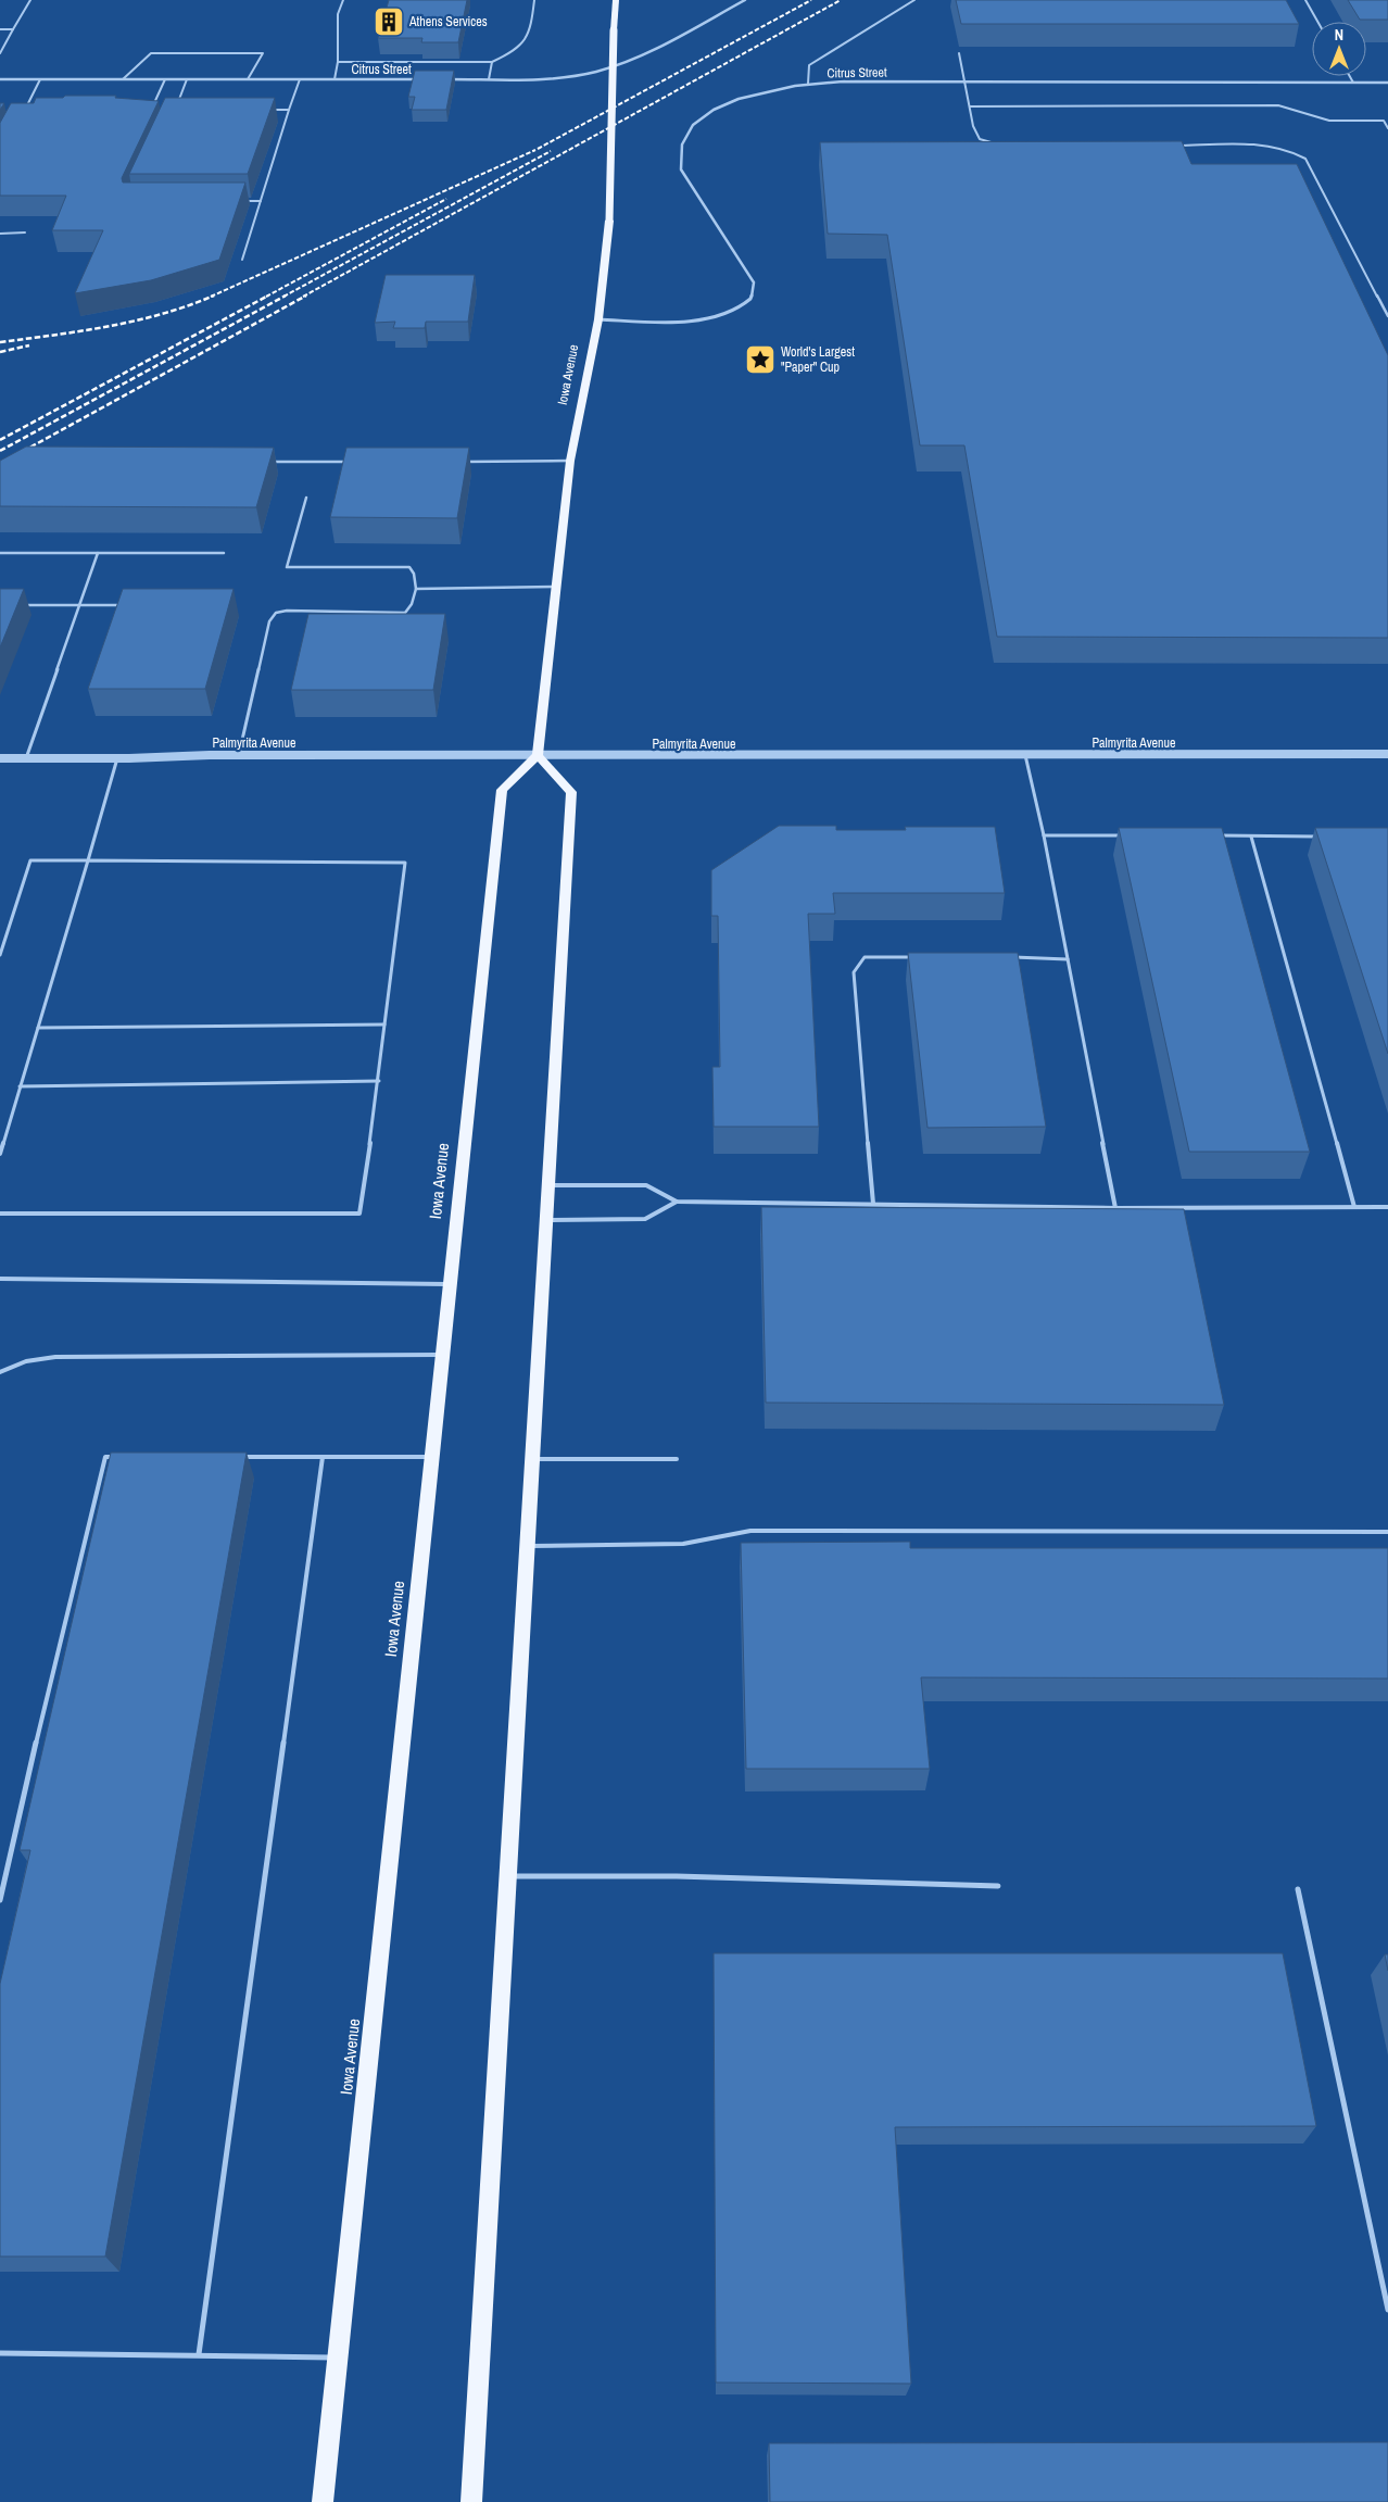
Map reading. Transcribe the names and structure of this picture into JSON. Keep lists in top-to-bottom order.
{
  "streets": {
    "main road": ["Iowa Avenue"],
    "street": ["Citrus Street", "Palmyrita Avenue"]
  },
  "crossings": [
    ["Citrus Street", "Iowa Avenue"],
    ["Iowa Avenue", "Palmyrita Avenue"]
  ],
  "places": {
    "building": ["Athens Services"],
    "place": ["World's Largest \"Paper\" Cup"]
  },
  "north": "top"
}
